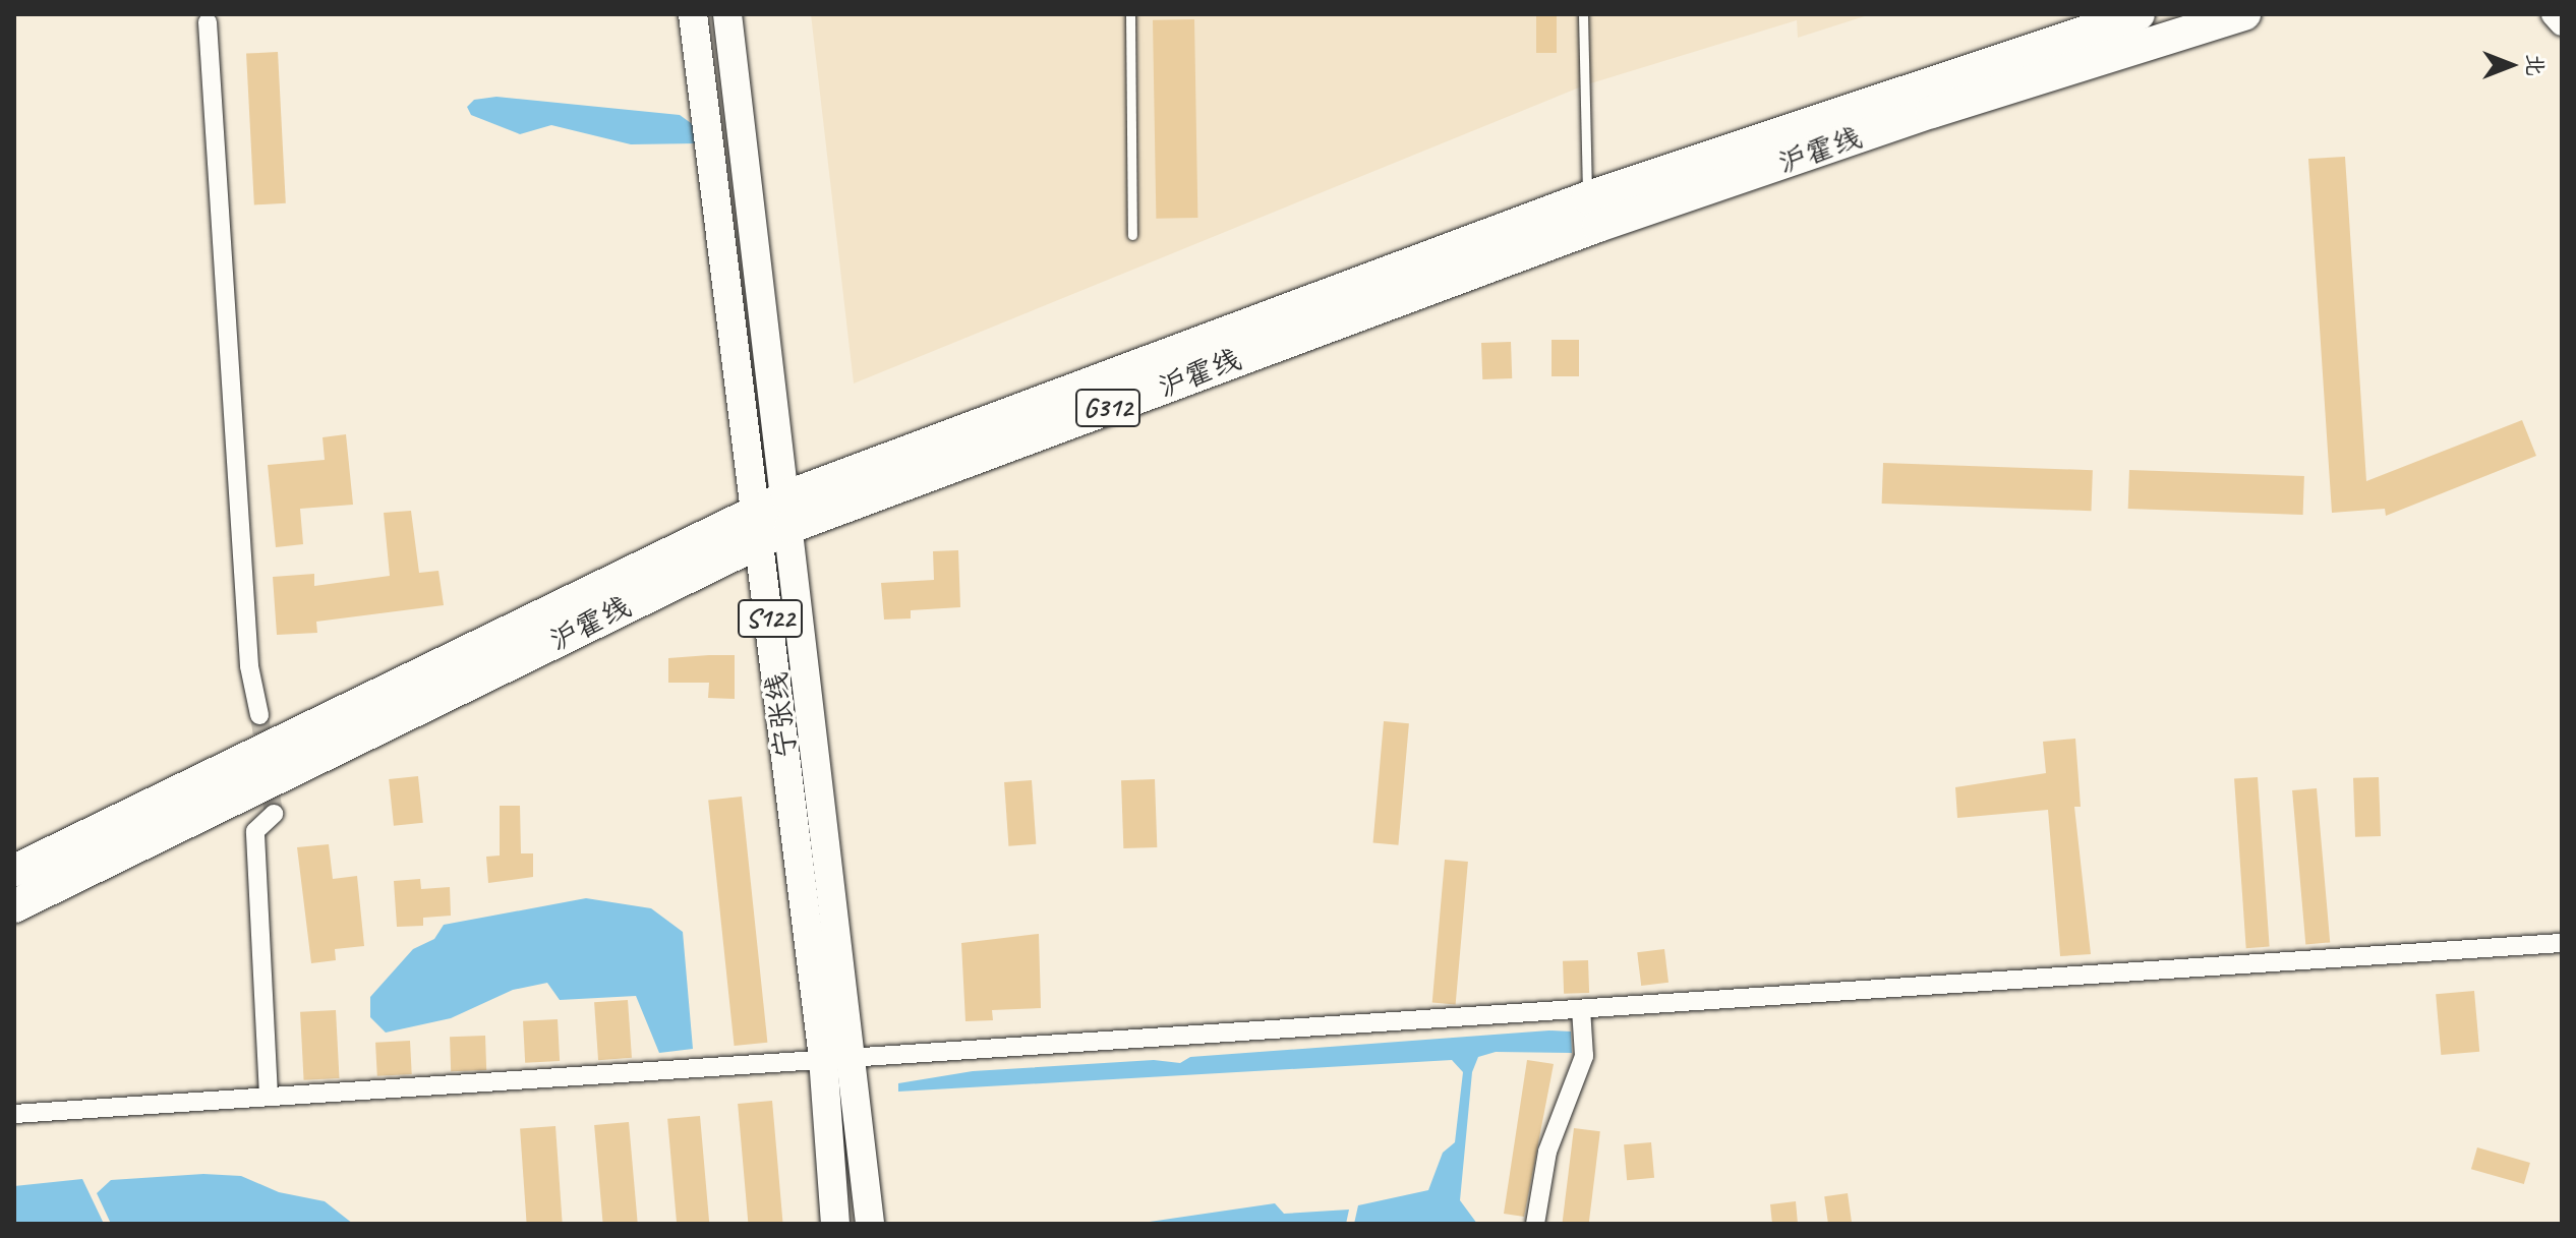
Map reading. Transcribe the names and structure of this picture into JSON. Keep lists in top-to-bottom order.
{
  "streets": {
    "highway": ["沪霍线", "G312"],
    "main road": ["S122", "宁张线"]
  },
  "crossings": [
    ["沪霍线", "宁张线"]
  ],
  "north": "right"
}
